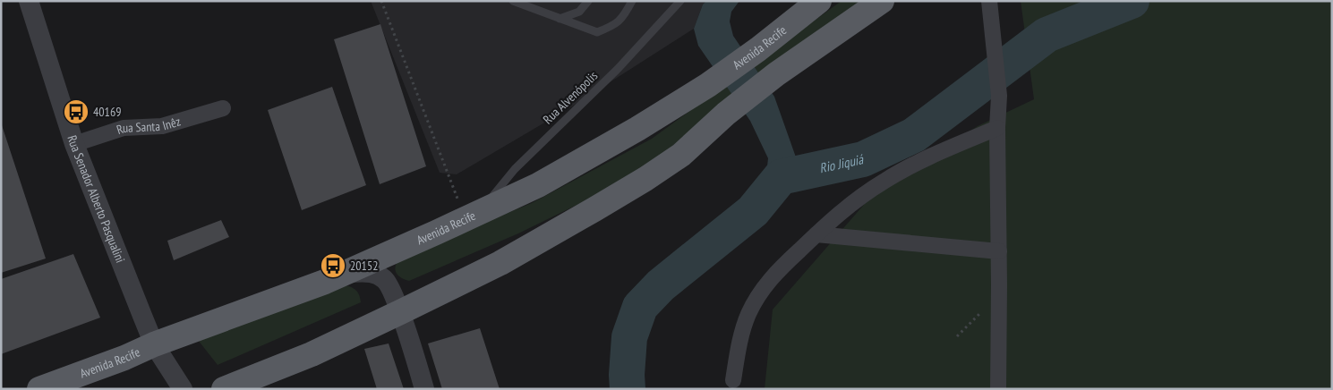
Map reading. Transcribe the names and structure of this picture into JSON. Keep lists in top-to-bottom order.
{
  "streets": {
    "main road": ["Avenida Recife"],
    "street": ["Rua Santa Inêz", "Rua Senador Alberto Pasqualini"],
    "lane": ["Rua Alvenópolis"]
  },
  "crossings": [
    ["Avenida Recife", "Rua Alvenópolis"],
    ["Avenida Recife", "Rua Senador Alberto Pasqualini"],
    ["Rua Santa Inêz", "Rua Senador Alberto Pasqualini"]
  ],
  "water": ["Rio Jiquiá"],
  "places": {
    "bus stop": ["40169", "20152"]
  }
}
